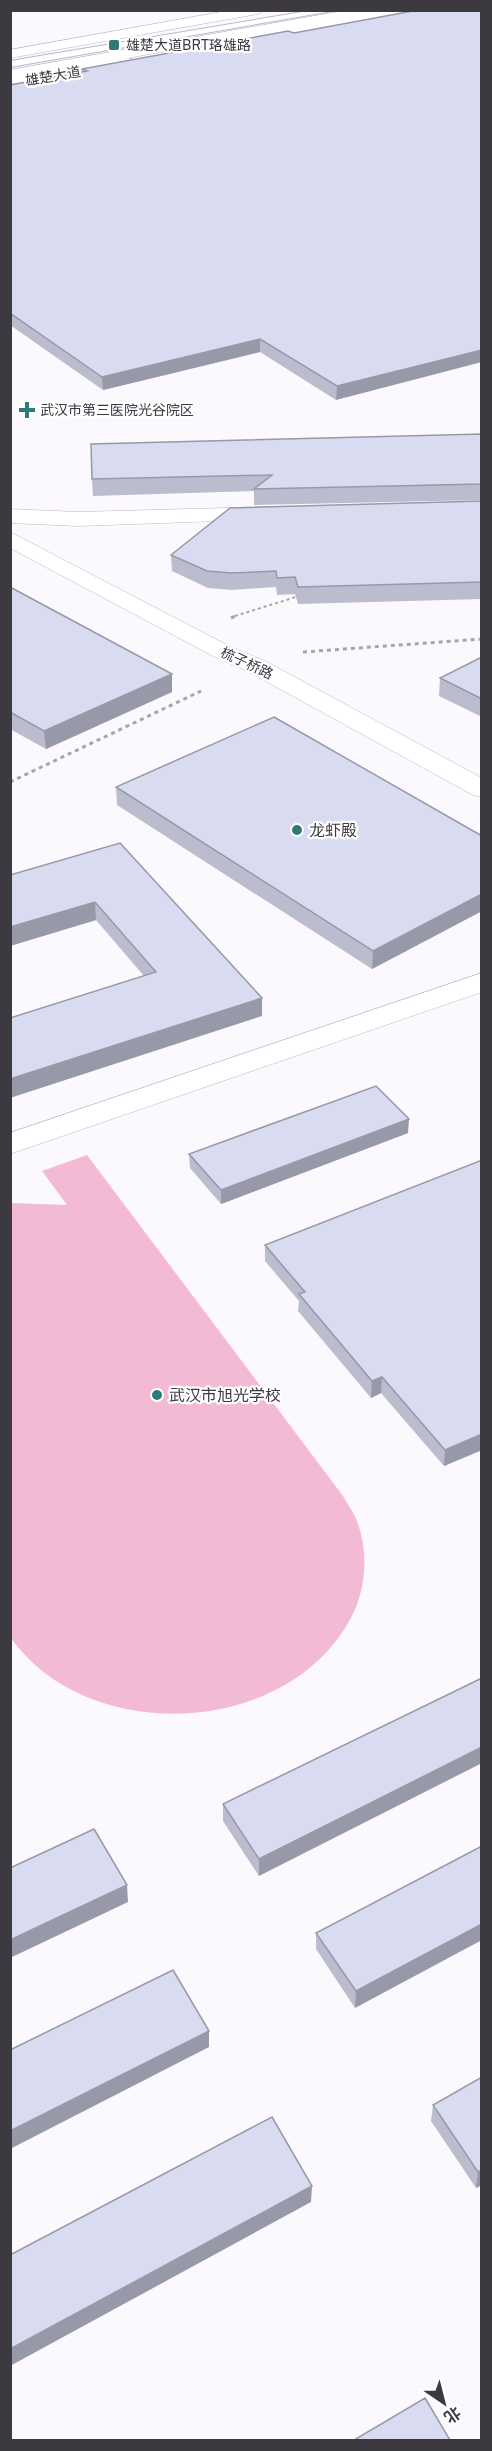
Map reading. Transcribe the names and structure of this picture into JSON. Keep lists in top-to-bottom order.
{
  "streets": {
    "main road": ["雄楚大道", "梳子桥路"]
  },
  "places": {
    "transit": ["雄楚大道BRT珞雄路"],
    "health": ["武汉市第三医院光谷院区"],
    "other": ["龙虾殿", "武汉市旭光学校"]
  },
  "north": "bottom right"
}
